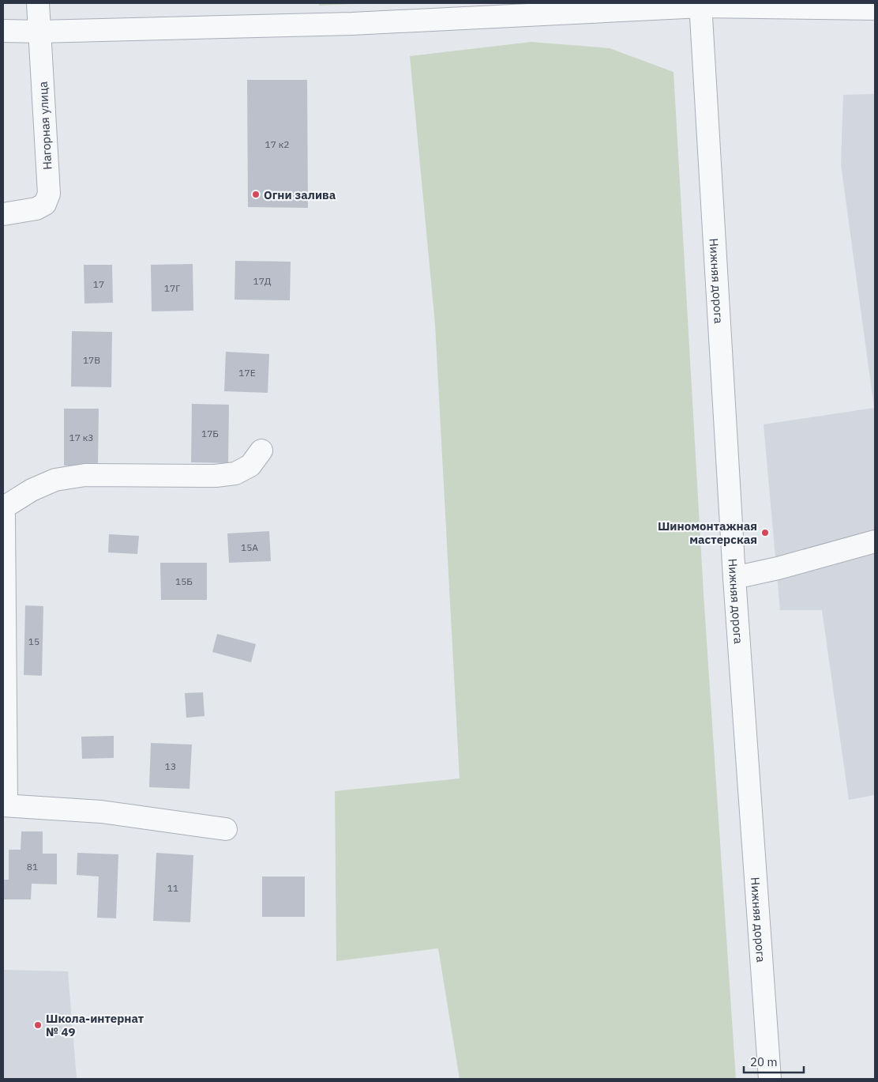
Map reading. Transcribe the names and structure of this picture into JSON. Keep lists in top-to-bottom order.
{
  "streets": {
    "street": ["Нагорная улица", "Нижняя дорога"]
  },
  "places": ["Огни залива", "Шиномонтажная мастерская", "Школа-интернат № 49"],
  "house_numbers": [
    "17 к2",
    "17Д",
    "17",
    "17Г",
    "17В",
    "17Е",
    "17Б",
    "17 к3",
    "15А",
    "15Б",
    "15",
    "13",
    "81",
    "11"
  ],
  "scale_bar": "20 m"
}
